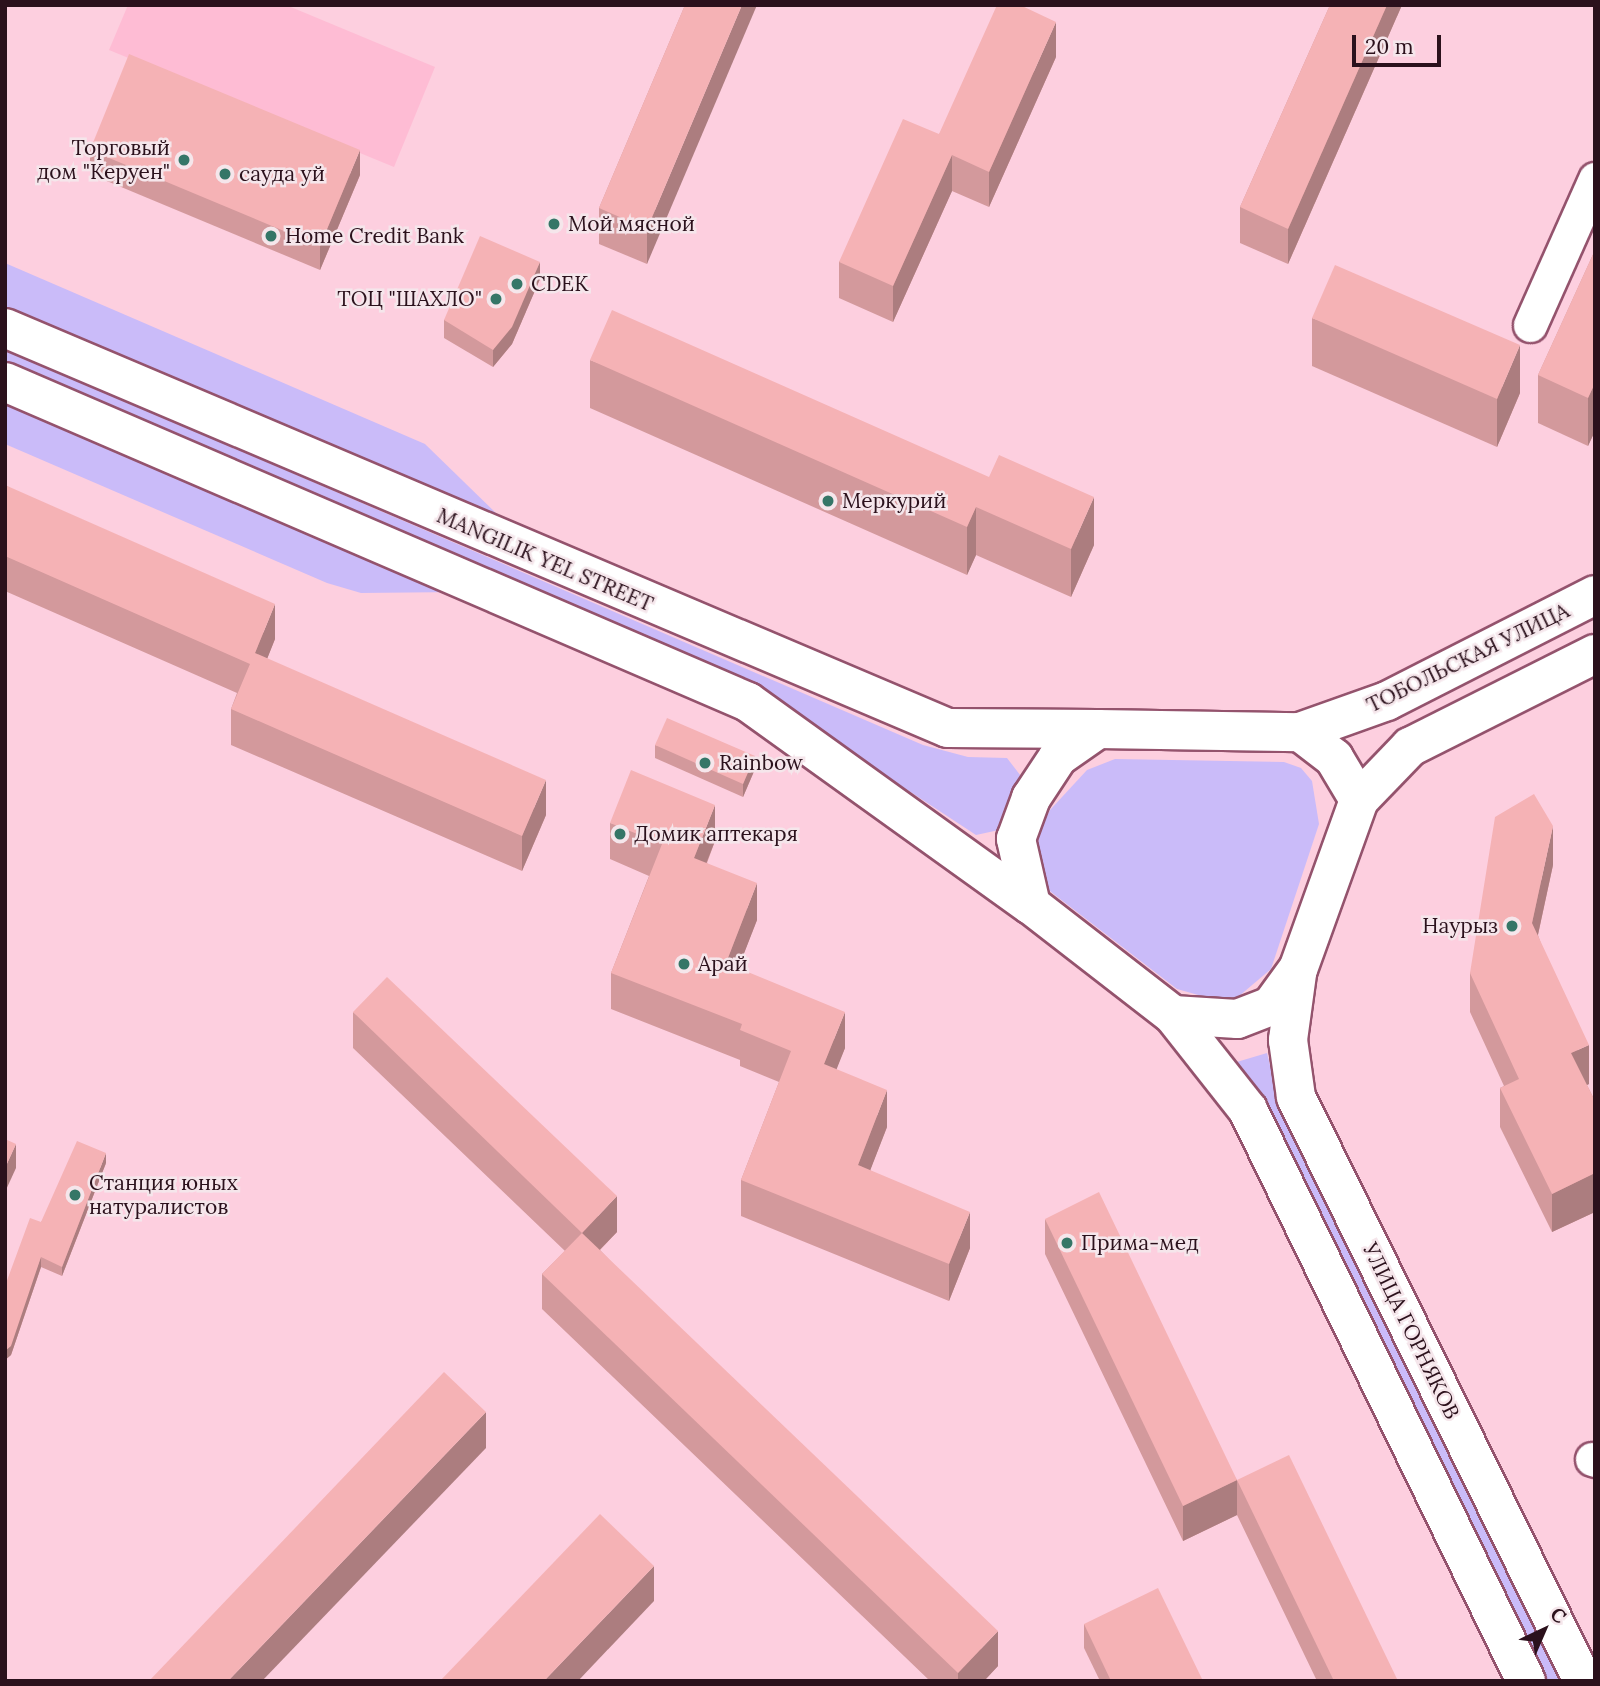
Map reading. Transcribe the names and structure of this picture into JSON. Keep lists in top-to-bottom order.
{
  "streets": {
    "street": ["MANGILIK YEL STREET", "ТОБОЛЬСКАЯ УЛИЦА", "УЛИЦА ГОРНЯКОВ"]
  },
  "crossings": [
    ["MANGILIK YEL STREET", "ТОБОЛЬСКАЯ УЛИЦА"]
  ],
  "places": [
    "Торговый дом \"Керуен\"",
    "сауда уй",
    "Мой мясной",
    "Home Credit Bank",
    "CDEK",
    "ТОЦ \"ШАХЛО\"",
    "Меркурий",
    "Rainbow",
    "Домик аптекаря",
    "Наурыз",
    "Арай",
    "Станция юных натуралистов",
    "Прима-мед"
  ],
  "scale_bar": "20 m",
  "north": "top right"
}
